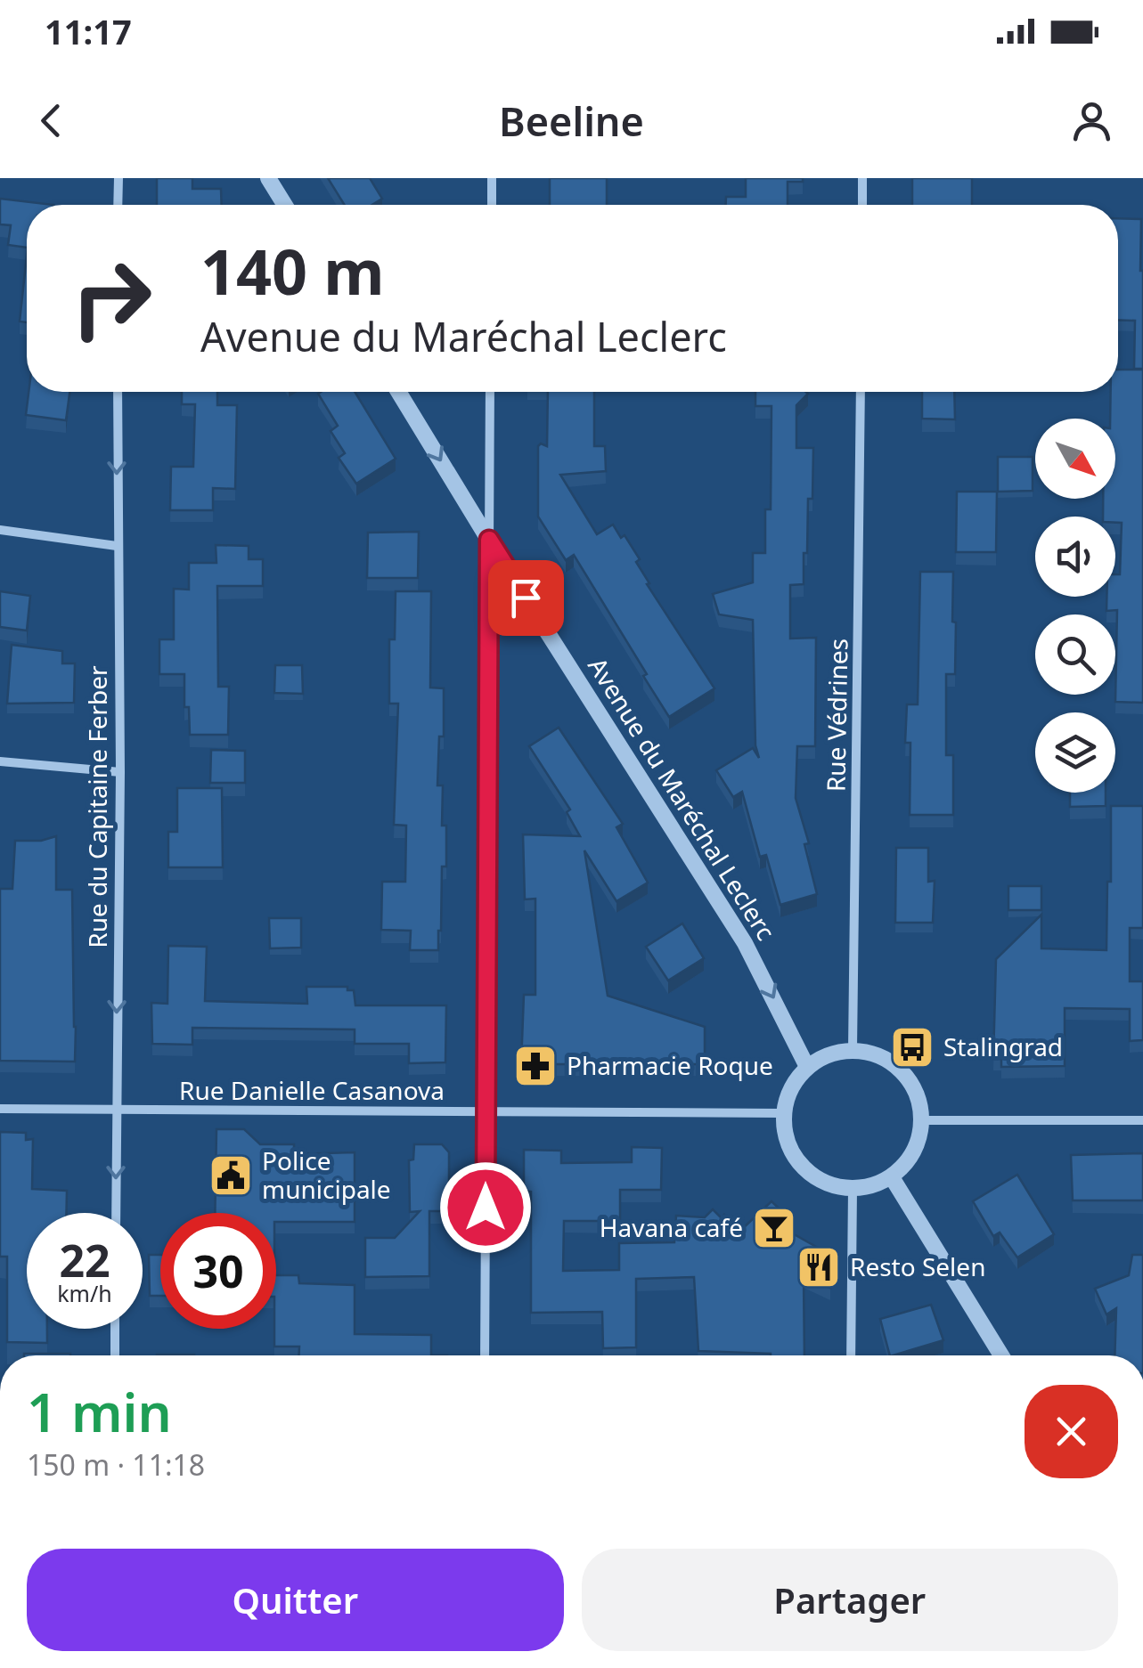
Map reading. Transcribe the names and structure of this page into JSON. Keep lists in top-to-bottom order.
{
  "streets": {
    "street": [
      "Rue Védrines",
      "Avenue du Maréchal Leclerc",
      "Rue du Capitaine Ferber",
      "Rue Danielle Casanova"
    ]
  },
  "crossings": [
    ["Rue Védrines", "Avenue du Maréchal Leclerc"],
    ["Rue Védrines", "Rue Danielle Casanova"],
    ["Avenue du Maréchal Leclerc", "Rue Danielle Casanova"],
    ["Rue du Capitaine Ferber", "Rue Danielle Casanova"]
  ],
  "one_way": ["Avenue du Maréchal Leclerc", "Rue du Capitaine Ferber"],
  "places": {
    "bus stop": ["Stalingrad"],
    "pharmacy": ["Pharmacie Roque"],
    "public building": ["Police municipale"],
    "bar": ["Havana café"],
    "restaurant": ["Resto Selen"]
  },
  "north": "bottom right",
  "page": {
    "status": "11:17",
    "header": "Beeline",
    "turn": ["140 m", "Avenue du Maréchal Leclerc"],
    "speed": "22 km/h",
    "limit": "30",
    "heading": ["1 min", "150 m · 11:18"],
    "buttons": ["Quitter", "Partager"]
  }
}
